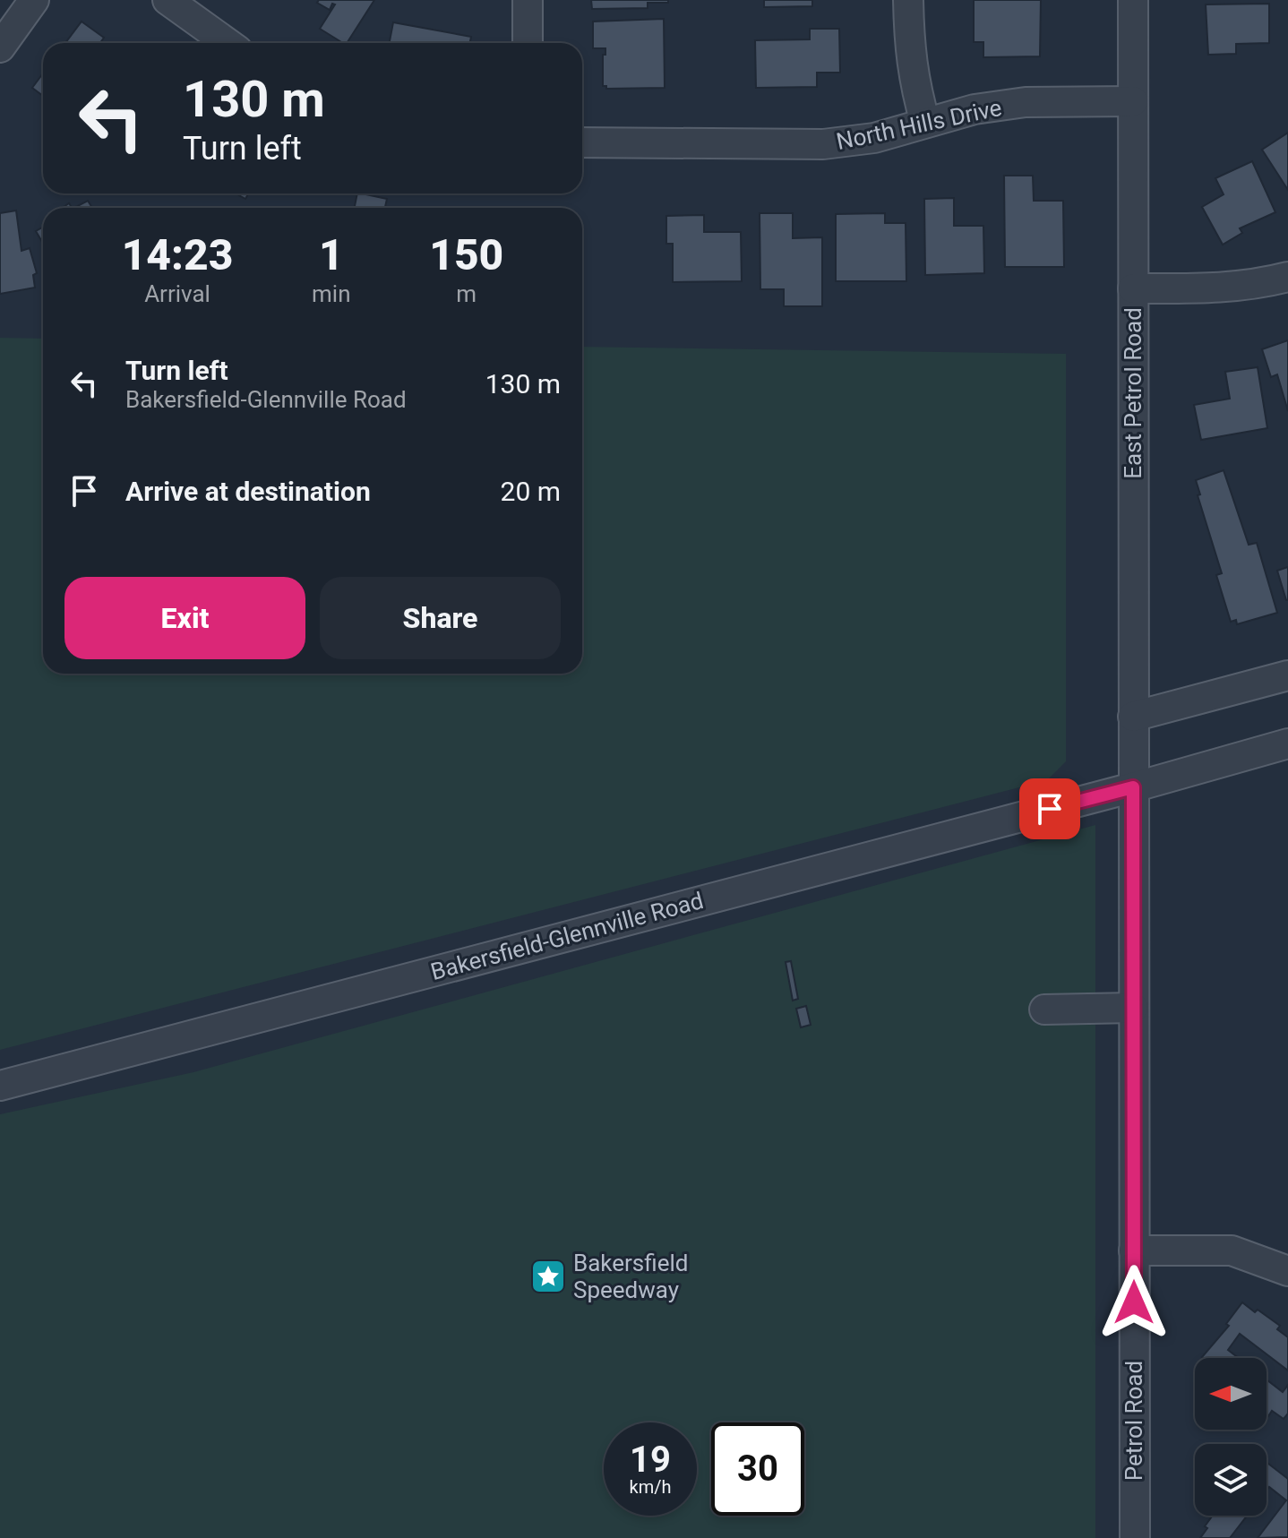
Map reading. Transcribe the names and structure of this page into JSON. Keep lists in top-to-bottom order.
{
  "streets": {
    "street": [
      "North Hills Drive",
      "East Petrol Road",
      "Bakersfield-Glennville Road",
      "Petrol Road"
    ]
  },
  "crossings": [
    ["North Hills Drive", "East Petrol Road"],
    ["East Petrol Road", "Bakersfield-Glennville Road"],
    ["East Petrol Road", "Petrol Road"],
    ["Bakersfield-Glennville Road", "Petrol Road"]
  ],
  "places": {
    "place": ["Bakersfield Speedway"]
  },
  "north": "left",
  "page": {
    "turn": ["130 m", "Turn left"],
    "eta": [
      "14:23",
      "Arrival",
      "1",
      "min",
      "150",
      "m"
    ],
    "list": [
      {
        "name": "Turn left",
        "note": "Bakersfield-Glennville Road",
        "value": "130 m"
      },
      {
        "name": "Arrive at destination",
        "value": "20 m"
      }
    ],
    "buttons": ["Exit", "Share"],
    "speed": "19 km/h",
    "limit": "30"
  }
}
